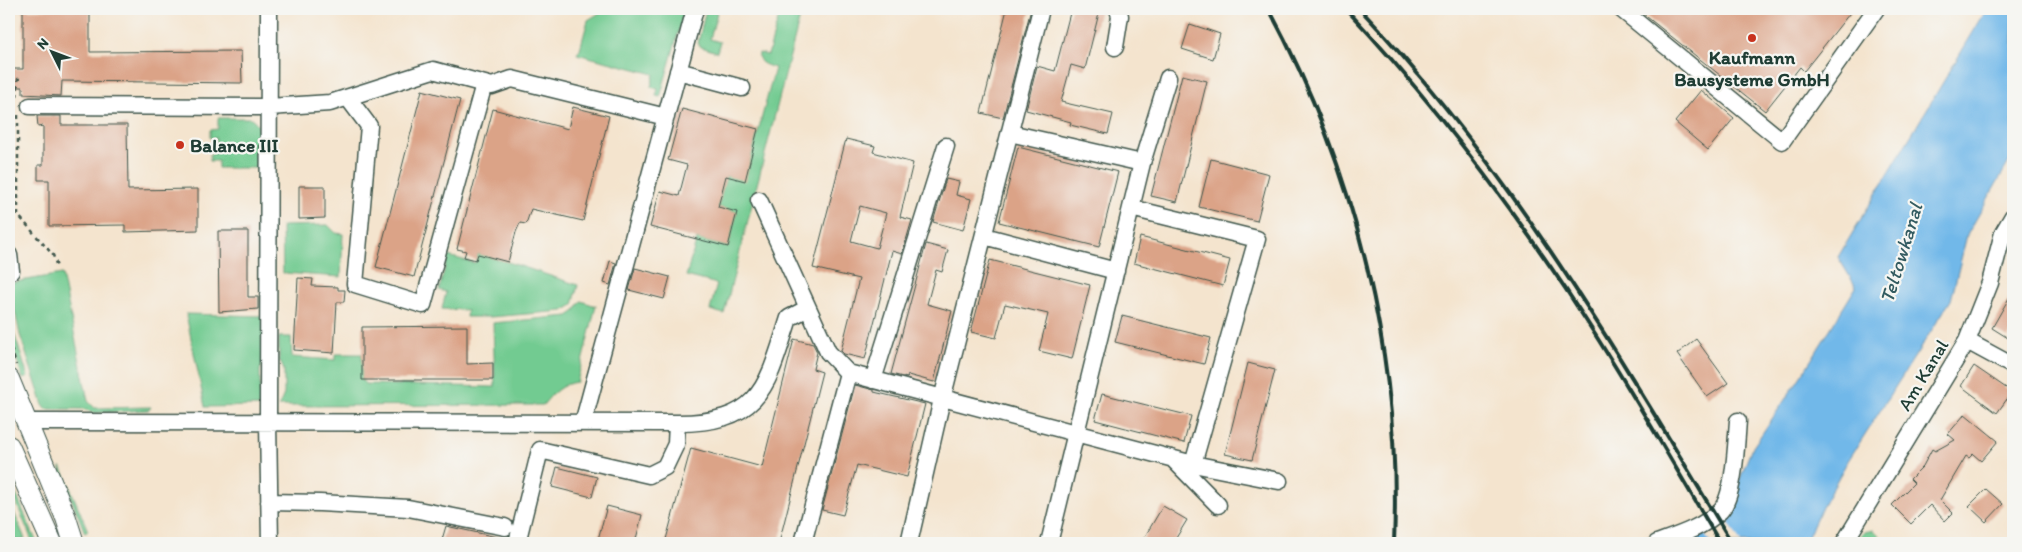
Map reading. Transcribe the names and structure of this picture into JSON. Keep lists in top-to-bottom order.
{
  "streets": {
    "street": ["Am Kanal"]
  },
  "water": ["Teltowkanal"],
  "places": ["Kaufmann Bausysteme GmbH", "Balance III"],
  "north": "top left"
}
